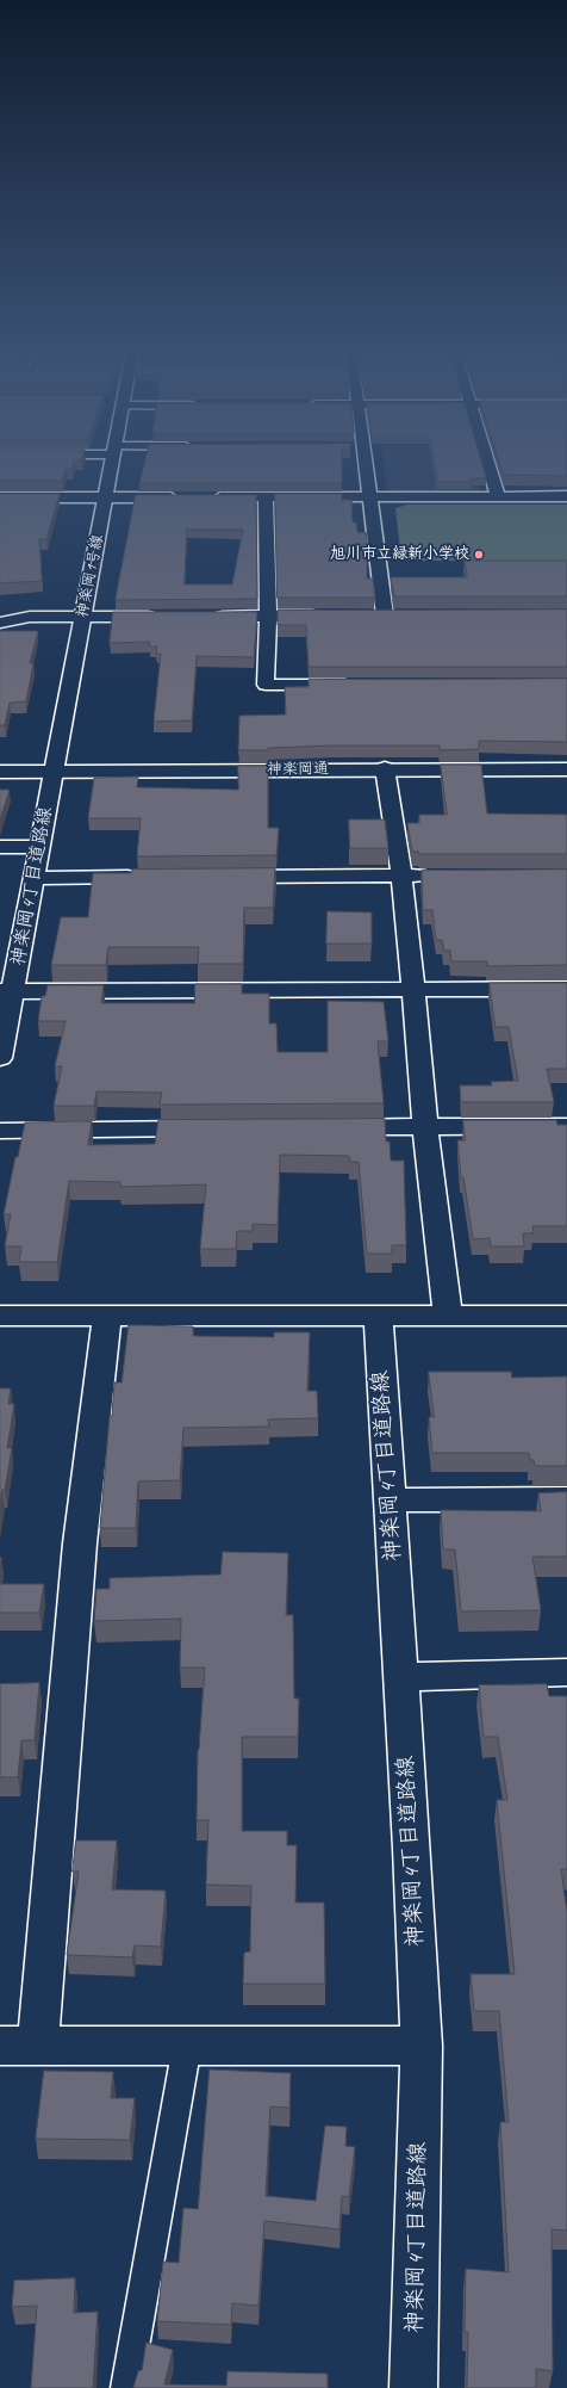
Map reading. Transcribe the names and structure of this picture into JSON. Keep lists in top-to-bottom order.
{
  "streets": {
    "street": ["神楽岡1号線", "神楽岡通", "神楽岡4丁目道路線"]
  },
  "crossings": [
    ["神楽岡1号線", "神楽岡通"],
    ["神楽岡1号線", "神楽岡4丁目道路線"],
    ["神楽岡通", "神楽岡4丁目道路線"]
  ],
  "places": ["旭川市立緑新小学校"]
}
